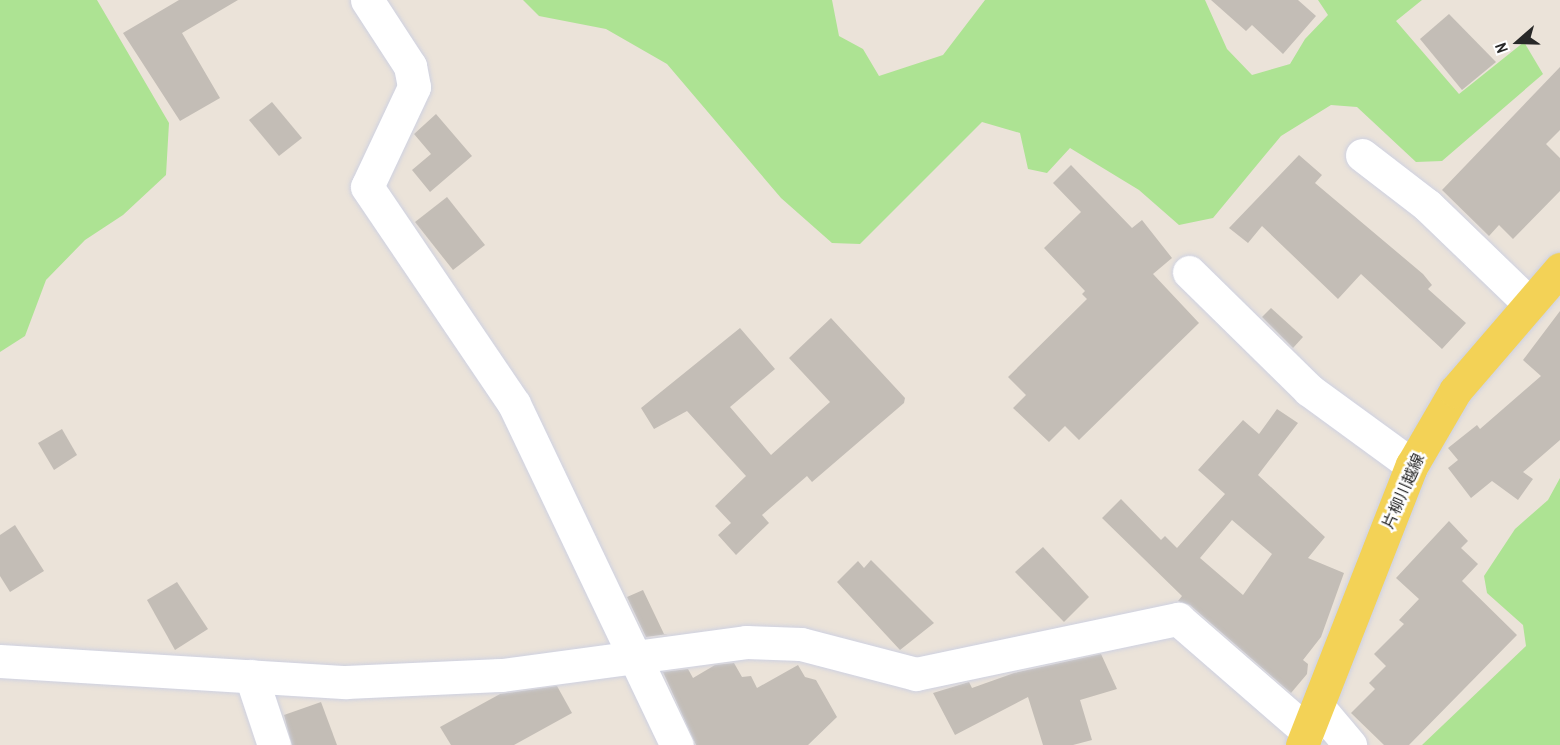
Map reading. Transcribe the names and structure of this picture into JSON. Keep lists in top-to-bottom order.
{
  "streets": {
    "main road": ["片柳川越線"]
  },
  "north": "left"
}
